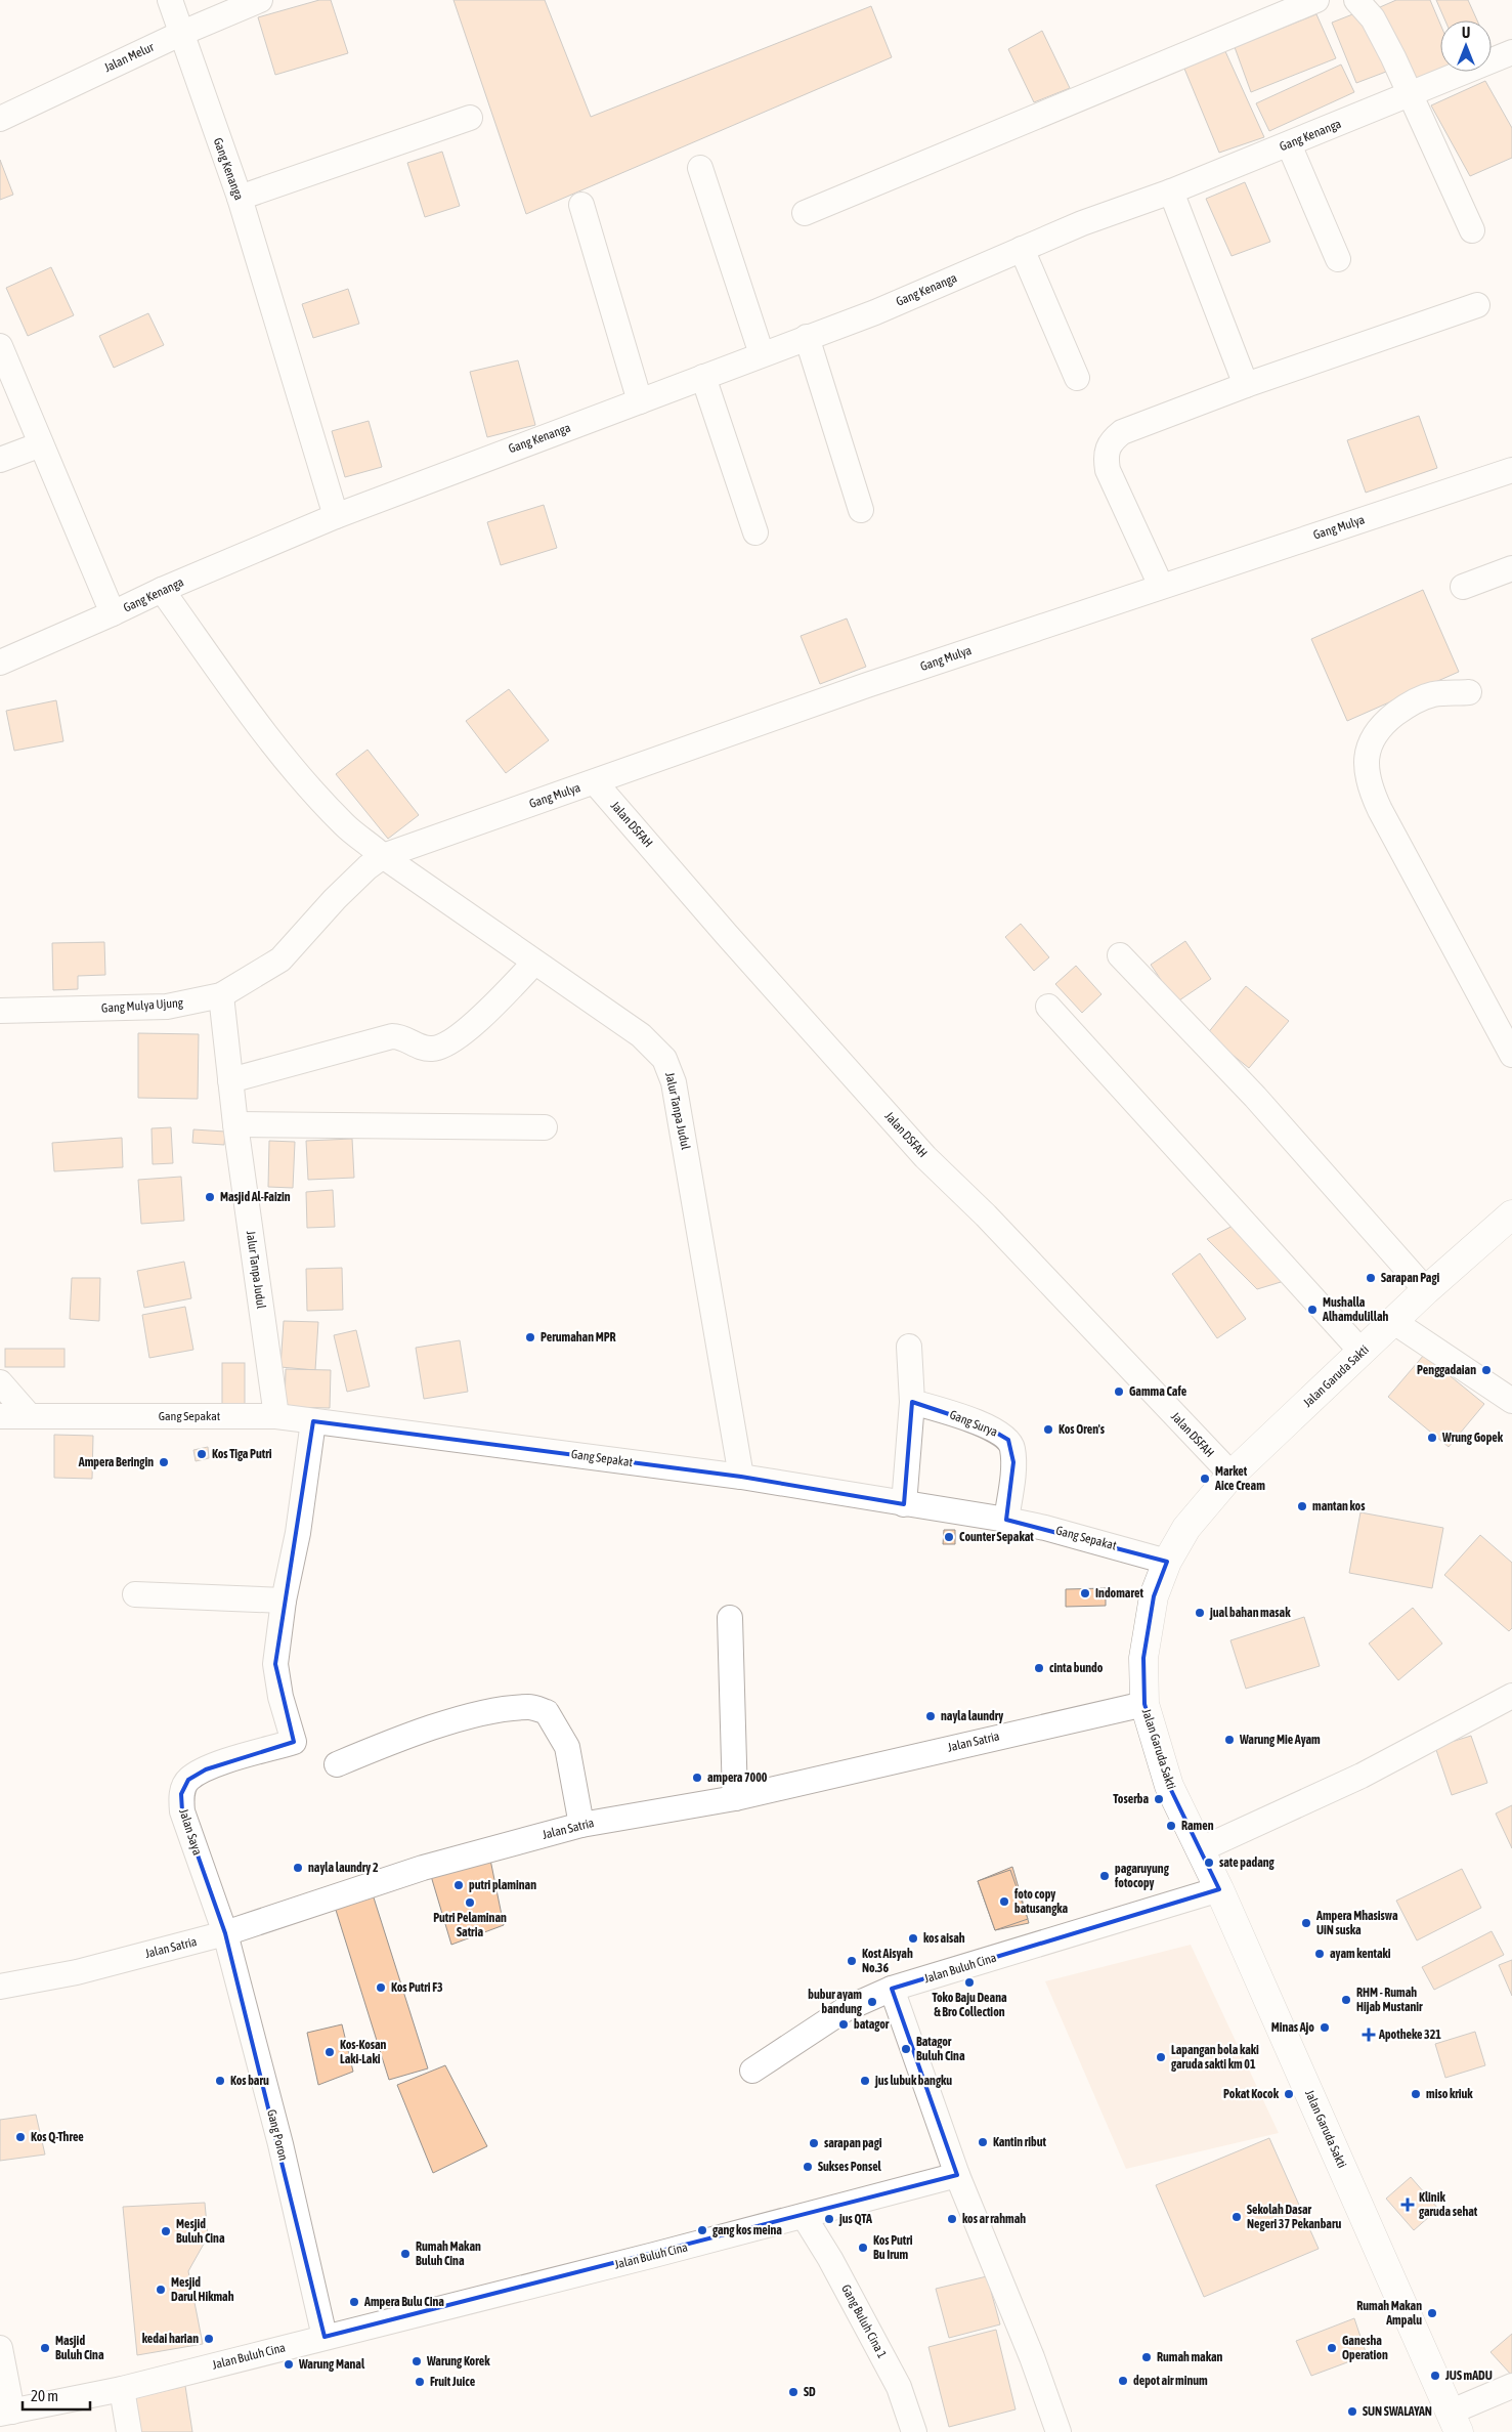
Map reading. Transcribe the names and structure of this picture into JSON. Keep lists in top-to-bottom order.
{
  "streets": {
    "highway": ["Jalan Garuda Sakti"],
    "street": [
      "Jalan Melur",
      "Gang Kenanga",
      "Gang Mulya",
      "Jalan DSFAH",
      "Gang Mulya Ujung",
      "Jalur Tanpa Judul",
      "Gang Sepakat",
      "Gang Surya",
      "Jalan Satria",
      "Jalan Saya",
      "Jalan Buluh Cina",
      "Gang Poron",
      "Gang Buluh Cina 1"
    ]
  },
  "crossings": [
    ["Jalan Melur", "Gang Kenanga"],
    ["Gang Kenanga", "Jalur Tanpa Judul"],
    ["Gang Mulya", "Jalan DSFAH"],
    ["Gang Mulya", "Gang Mulya Ujung"],
    ["Gang Mulya", "Jalur Tanpa Judul"],
    ["Jalan DSFAH", "Jalan Garuda Sakti"],
    ["Gang Mulya Ujung", "Jalur Tanpa Judul"],
    ["Jalur Tanpa Judul", "Gang Sepakat"],
    ["Jalan Garuda Sakti", "Gang Sepakat"],
    ["Jalan Garuda Sakti", "Jalan Satria"],
    ["Jalan Garuda Sakti", "Jalan Buluh Cina"],
    ["Gang Sepakat", "Gang Surya"],
    ["Jalan Satria", "Jalan Saya"],
    ["Jalan Satria", "Gang Poron"],
    ["Jalan Saya", "Gang Poron"],
    ["Jalan Buluh Cina", "Gang Poron"],
    ["Jalan Buluh Cina", "Gang Buluh Cina 1"]
  ],
  "places": {
    "other": [
      "Masjid Al-Faizin",
      "Sarapan Pagi",
      "Mushalla Alhamdulillah",
      "Perumahan MPR",
      "Penggadaian",
      "Gamma Cafe",
      "Kos Oren's",
      "Wrung Gopek",
      "Kos Tiga Putri",
      "Ampera Beringin",
      "Market Aice Cream",
      "mantan kos",
      "Counter Sepakat",
      "Indomaret",
      "jual bahan masak",
      "cinta bundo",
      "nayla laundry",
      "Warung Mie Ayam",
      "ampera 7000",
      "Toserba",
      "Ramen",
      "sate padang",
      "nayla laundry 2",
      "pagaruyung fotocopy",
      "putri plaminan",
      "foto copy batusangka",
      "Putri Pelaminan Satria",
      "Ampera Mhasiswa UiN suska",
      "kos aisah",
      "ayam kentaki",
      "Kost Aisyah No.36",
      "Toko Baju Deana & Bro Collection",
      "Kos Putri F3",
      "RHM - Rumah Hijab Mustanir",
      "bubur ayam bandung",
      "batagor",
      "Minas Ajo",
      "Batagor Buluh Cina",
      "Kos-Kosan Laki-Laki",
      "Lapangan bola kaki garuda sakti km 01",
      "Kos baru",
      "jus lubuk bangku",
      "Pokat Kocok",
      "miso kriuk",
      "Kos Q-Three",
      "Kantin ribut",
      "sarapan pagi",
      "Sukses Ponsel",
      "Sekolah Dasar Negeri 37 Pekanbaru",
      "jus QTA",
      "kos ar rahmah",
      "gang kos meina",
      "Mesjid Buluh Cina",
      "Kos Putri Bu Irum",
      "Rumah Makan Buluh Cina",
      "Mesjid Darul Hikmah",
      "Ampera Bulu Cina",
      "Rumah Makan Ampalu",
      "kedai harian",
      "Masjid Buluh Cina",
      "Ganesha Operation",
      "Rumah makan",
      "Warung Korek",
      "Warung Manal",
      "JUS mADU",
      "depot air minum",
      "Fruit Juice",
      "SD",
      "SUN SWALAYAN"
    ],
    "health": ["Apotheke 321", "Klinik garuda sehat"]
  },
  "scale_bar": "20 m",
  "north": "top"
}
